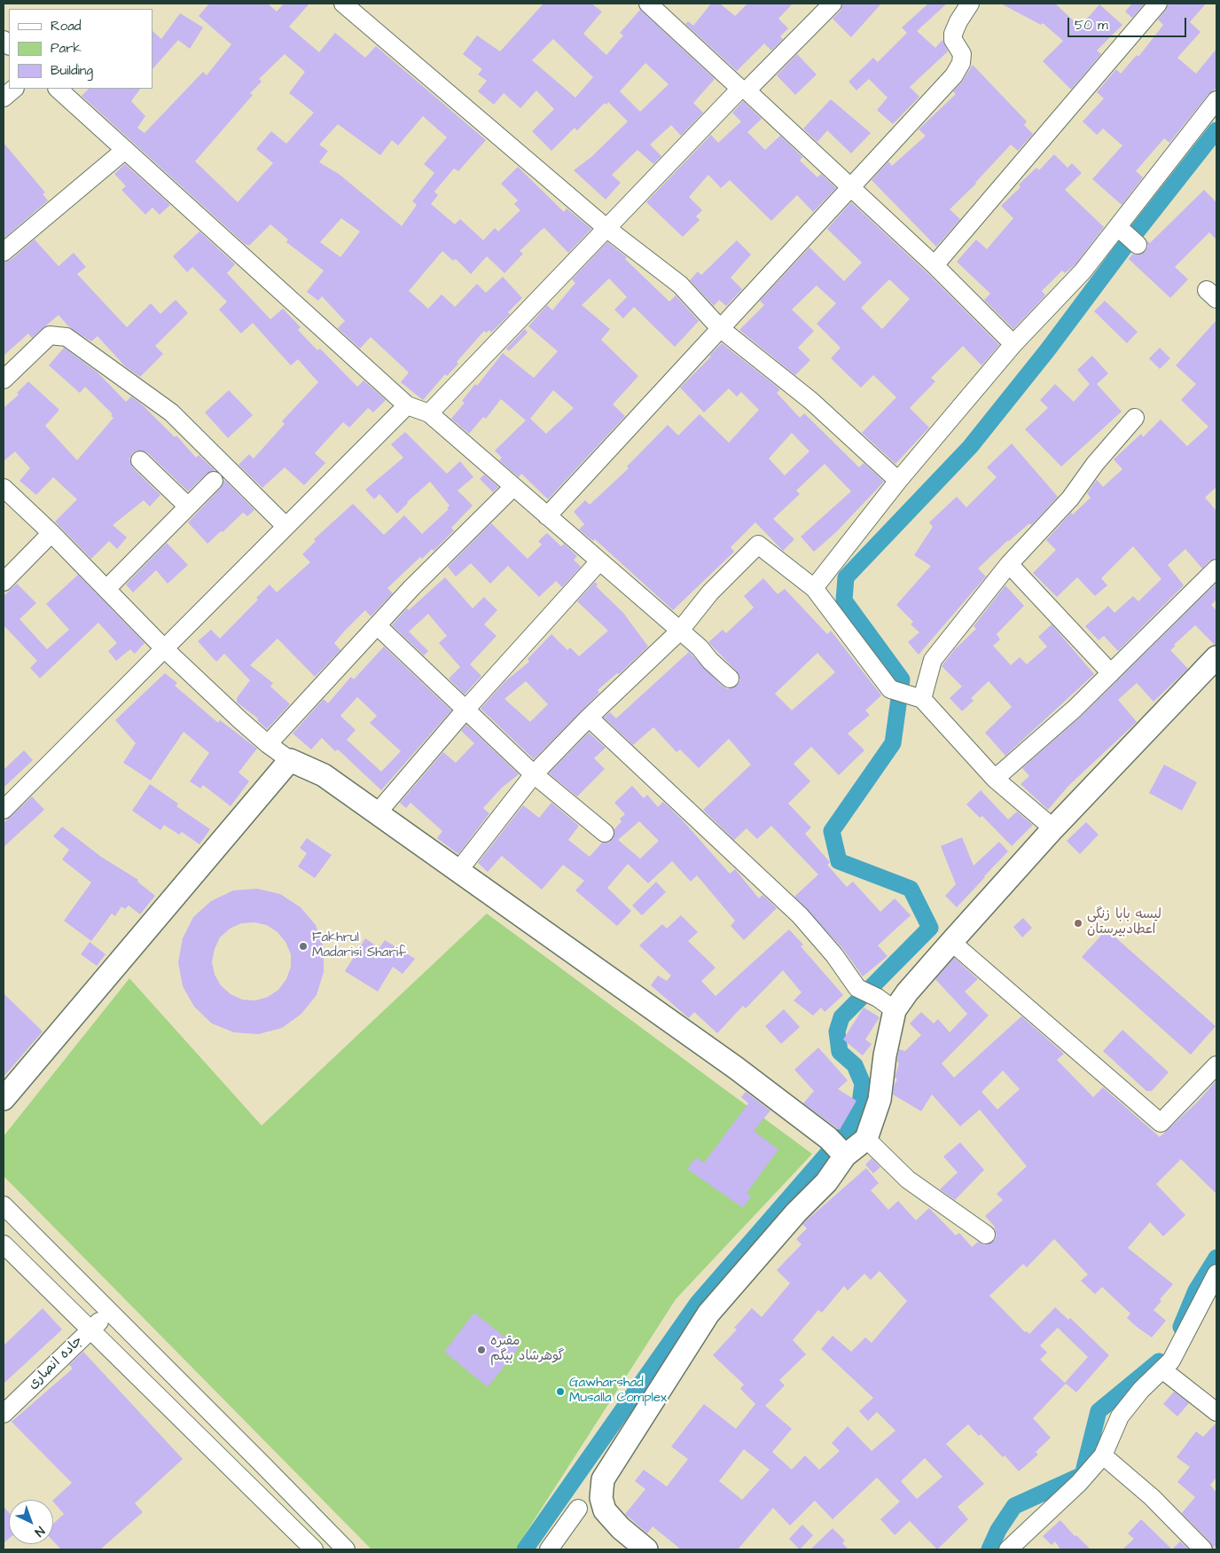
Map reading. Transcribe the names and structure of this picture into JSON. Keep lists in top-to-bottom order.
{
  "streets": {
    "street": ["جاده انصاری"]
  },
  "places": [
    "لیسه بابا زنگی اعطادبیرستان",
    "Fakhrul Madarisi Sharif",
    "مقبره گوهرشاد بیگم",
    "Gawharshad Musalla Complex"
  ],
  "legend": ["Road", "Park", "Building"],
  "scale_bar": "50 m",
  "north": "bottom right"
}
